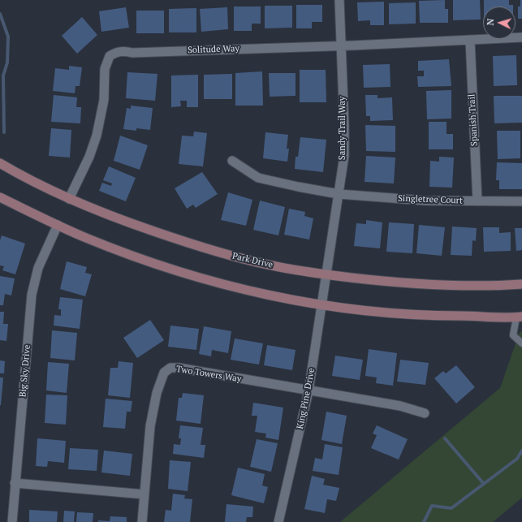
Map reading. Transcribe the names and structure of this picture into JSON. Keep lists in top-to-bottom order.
{
  "streets": {
    "main road": ["Park Drive"],
    "street": [
      "Solitude Way",
      "Spanish Trail",
      "Sandy Trail Way",
      "Singletree Court",
      "Big Sky Drive",
      "Two Towers Way",
      "King Pine Drive"
    ]
  },
  "crossings": [
    ["Solitude Way", "Spanish Trail"],
    ["Solitude Way", "Sandy Trail Way"],
    ["Solitude Way", "Park Drive"],
    ["Spanish Trail", "Singletree Court"],
    ["Sandy Trail Way", "Singletree Court"],
    ["Sandy Trail Way", "Park Drive"],
    ["Sandy Trail Way", "King Pine Drive"],
    ["Park Drive", "King Pine Drive"],
    ["Two Towers Way", "King Pine Drive"]
  ],
  "north": "left"
}
